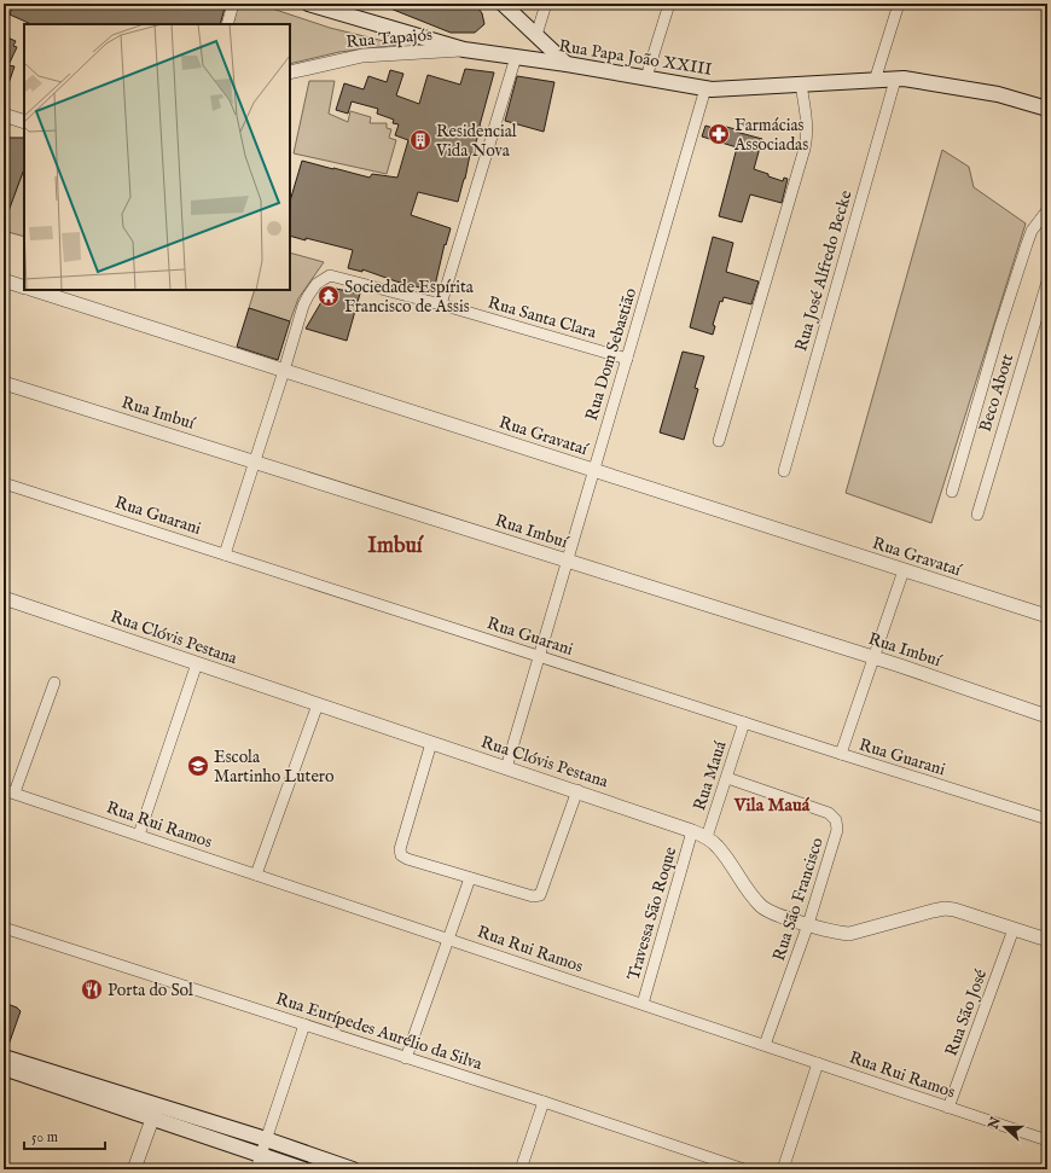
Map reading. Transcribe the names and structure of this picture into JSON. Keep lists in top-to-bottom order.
{
  "streets": {
    "main road": ["Rua Papa João XXIII"],
    "street": [
      "Rua Tapajós",
      "Rua José Alfredo Becke",
      "Rua Santa Clara",
      "Rua Dom Sebastião",
      "Beco Abott",
      "Rua Imbuí",
      "Rua Gravataí",
      "Rua Guarani",
      "Rua Clóvis Pestana",
      "Rua Mauá",
      "Rua Rui Ramos",
      "Rua São Francisco",
      "Travessa São Roque",
      "Rua São José",
      "Rua Eurípedes Aurélio da Silva"
    ]
  },
  "crossings": [
    ["Rua Tapajós", "Rua Papa João XXIII"],
    ["Rua Papa João XXIII", "Rua José Alfredo Becke"],
    ["Rua Papa João XXIII", "Rua Dom Sebastião"],
    ["Rua Santa Clara", "Rua Dom Sebastião"],
    ["Rua Santa Clara", "Rua Gravataí"],
    ["Rua Dom Sebastião", "Rua Imbuí"],
    ["Rua Dom Sebastião", "Rua Gravataí"],
    ["Rua Dom Sebastião", "Rua Guarani"],
    ["Rua Dom Sebastião", "Rua Clóvis Pestana"],
    ["Rua Guarani", "Rua Mauá"],
    ["Rua Clóvis Pestana", "Rua Mauá"],
    ["Rua Clóvis Pestana", "Rua São Francisco"],
    ["Rua Clóvis Pestana", "Travessa São Roque"],
    ["Rua Clóvis Pestana", "Rua São José"],
    ["Rua Mauá", "Rua São Francisco"],
    ["Rua Rui Ramos", "Rua São Francisco"],
    ["Rua Rui Ramos", "Travessa São Roque"],
    ["Rua Rui Ramos", "Rua São José"]
  ],
  "districts": ["Imbuí", "Vila Mauá"],
  "places": {
    "pharmacy": ["Farmácias Associadas"],
    "building": ["Residencial Vida Nova"],
    "temple": ["Sociedade Espírita Francisco de Assis"],
    "school or university": ["Escola Martinho Lutero"],
    "restaurant": ["Porta do Sol"]
  },
  "scale_bar": "50 m",
  "north": "left"
}
